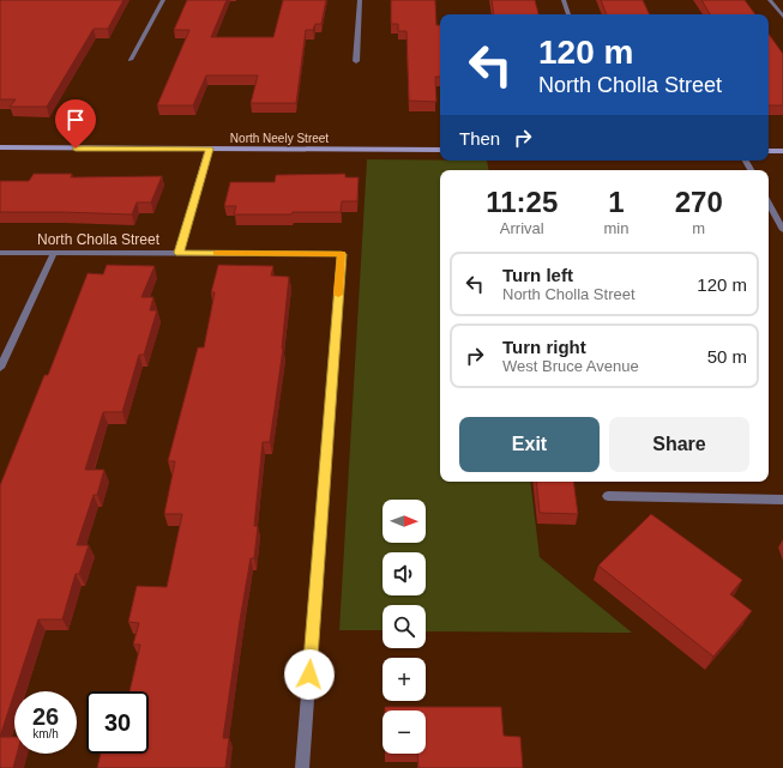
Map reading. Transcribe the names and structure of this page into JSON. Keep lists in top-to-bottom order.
{
  "streets": {
    "street": ["North Neely Street", "North Cholla Street"]
  },
  "north": "right",
  "page": {
    "turn": ["120 m", "North Cholla Street"],
    "then": "Then",
    "eta": [
      "11:25",
      "Arrival",
      "1",
      "min",
      "270",
      "m"
    ],
    "list": [
      {
        "name": "Turn left",
        "note": "North Cholla Street",
        "value": "120 m"
      },
      {
        "name": "Turn right",
        "note": "West Bruce Avenue",
        "value": "50 m"
      }
    ],
    "buttons": ["Exit", "Share"],
    "map_buttons": ["+", "−"],
    "speed": "26 km/h",
    "limit": "30"
  }
}
